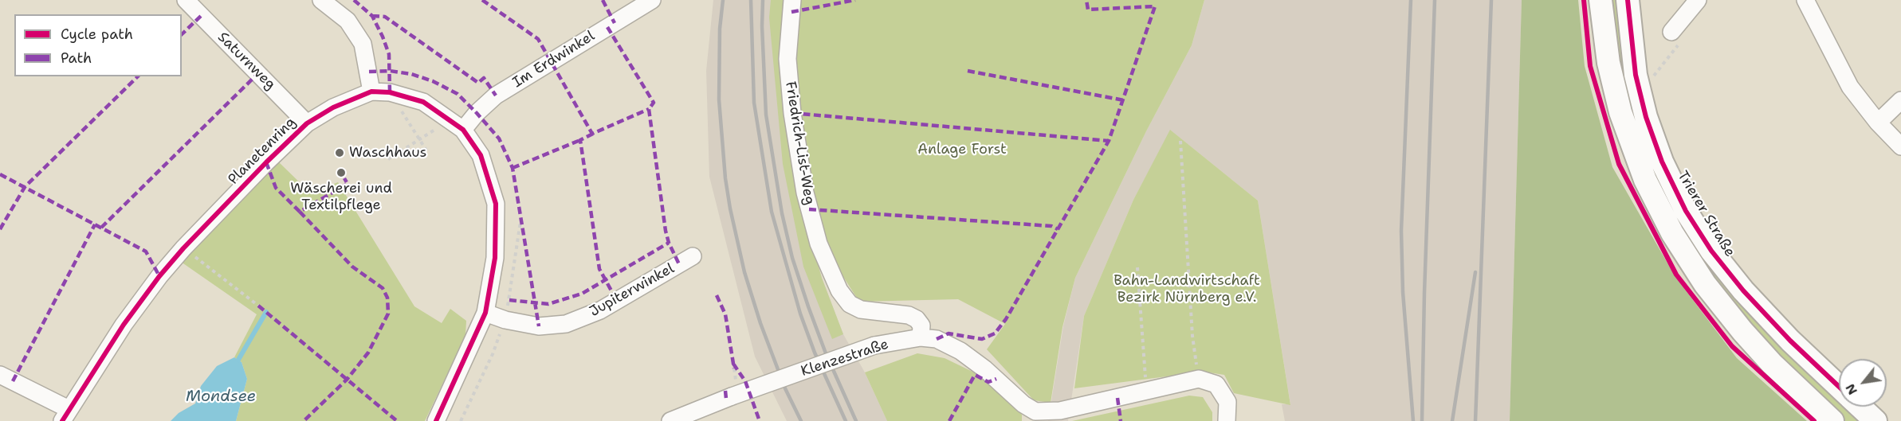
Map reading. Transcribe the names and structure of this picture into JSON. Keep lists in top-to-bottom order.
{
  "streets": {
    "main road": ["Trierer Straße"],
    "street": [
      "Im Erdwinkel",
      "Saturnweg",
      "Friedrich-List-Weg",
      "Planetenring",
      "Jupiterwinkel",
      "Klenzestraße"
    ]
  },
  "crossings": [
    ["Im Erdwinkel", "Planetenring"],
    ["Saturnweg", "Planetenring"],
    ["Friedrich-List-Weg", "Klenzestraße"],
    ["Planetenring", "Jupiterwinkel"]
  ],
  "water": ["Mondsee"],
  "parks": ["Anlage Forst", "Bahn-Landwirtschaft Bezirk Nürnberg e.V."],
  "places": ["Waschhaus", "Wäscherei und Textilpflege"],
  "legend": ["Cycle path", "Path"],
  "north": "bottom left"
}
